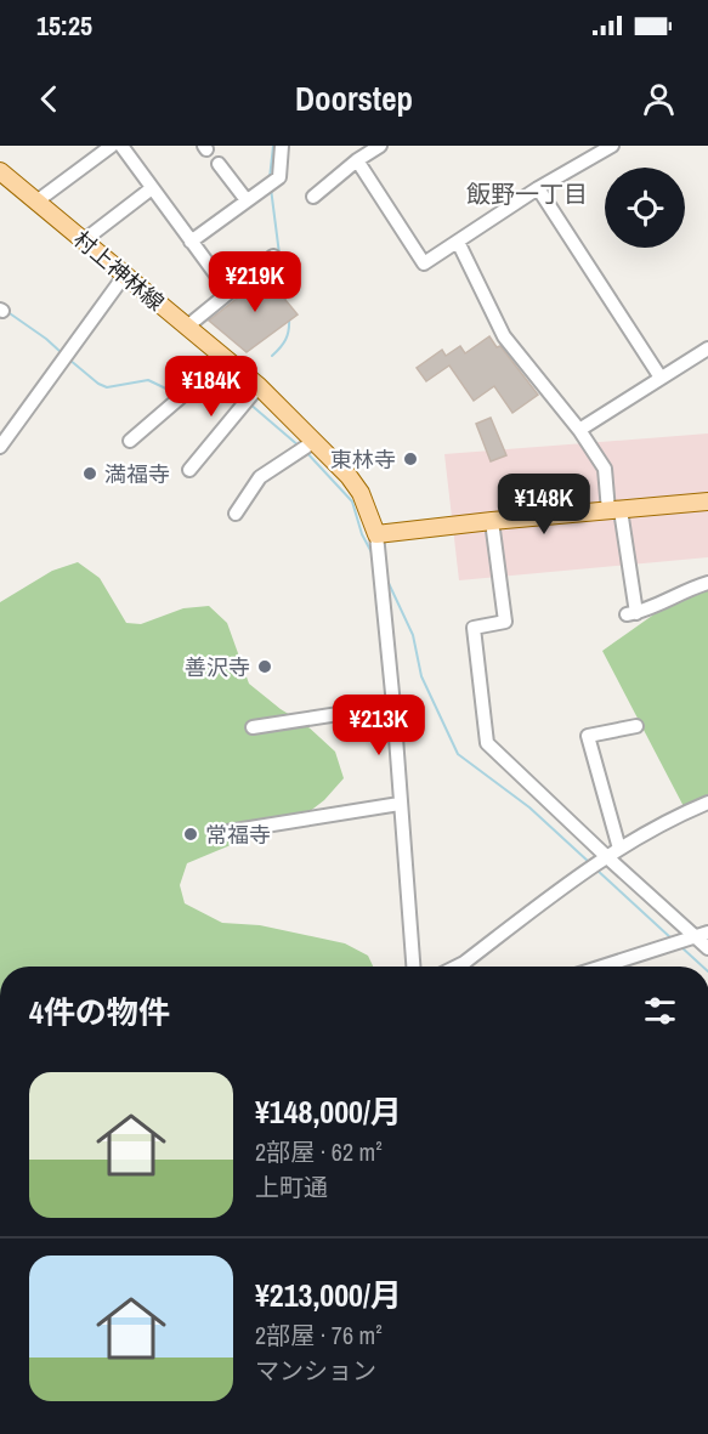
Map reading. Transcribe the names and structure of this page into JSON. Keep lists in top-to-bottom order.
{
  "streets": {
    "main road": ["村上神林線"]
  },
  "districts": ["飯野一丁目"],
  "places": [
    "東林寺",
    "満福寺",
    "善沢寺",
    "常福寺"
  ],
  "page": {
    "status": "15:25",
    "header": "Doorstep",
    "price": [
      "¥219K",
      "¥184K",
      "¥148K",
      "¥213K"
    ],
    "heading": "4件の物件",
    "list": [
      {
        "name": "¥148,000/月",
        "note": "2部屋 · 62 m² · 上町通"
      },
      {
        "name": "¥213,000/月",
        "note": "2部屋 · 76 m² · マンション"
      }
    ]
  }
}
